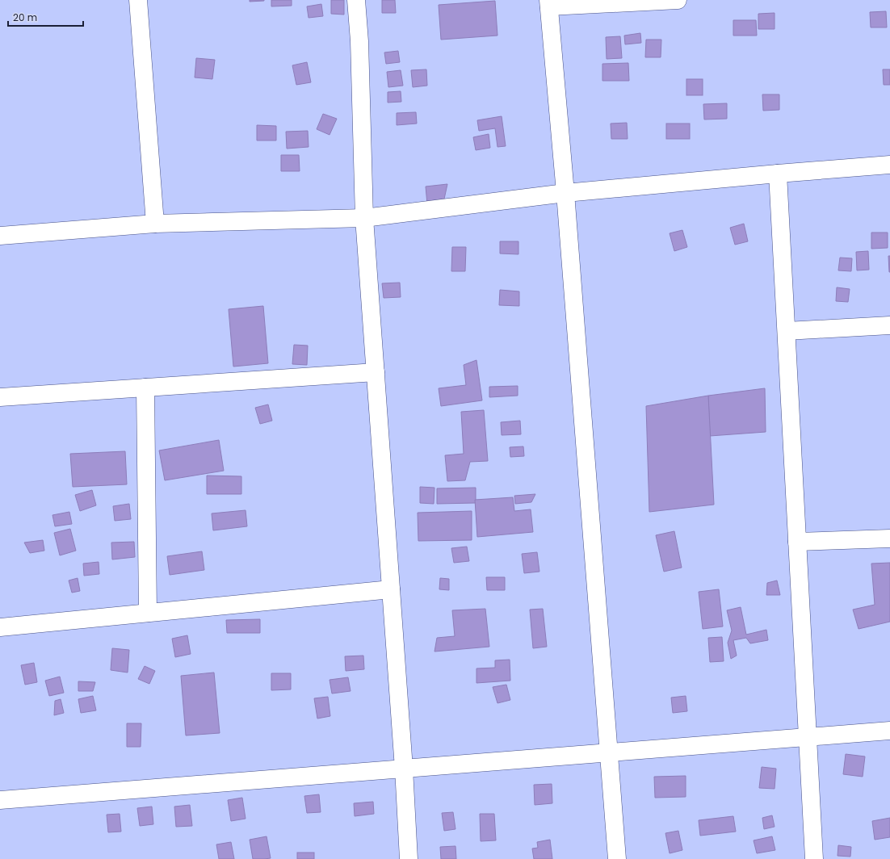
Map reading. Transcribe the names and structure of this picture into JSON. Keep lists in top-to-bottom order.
{
  "scale_bar": "20 m"
}
